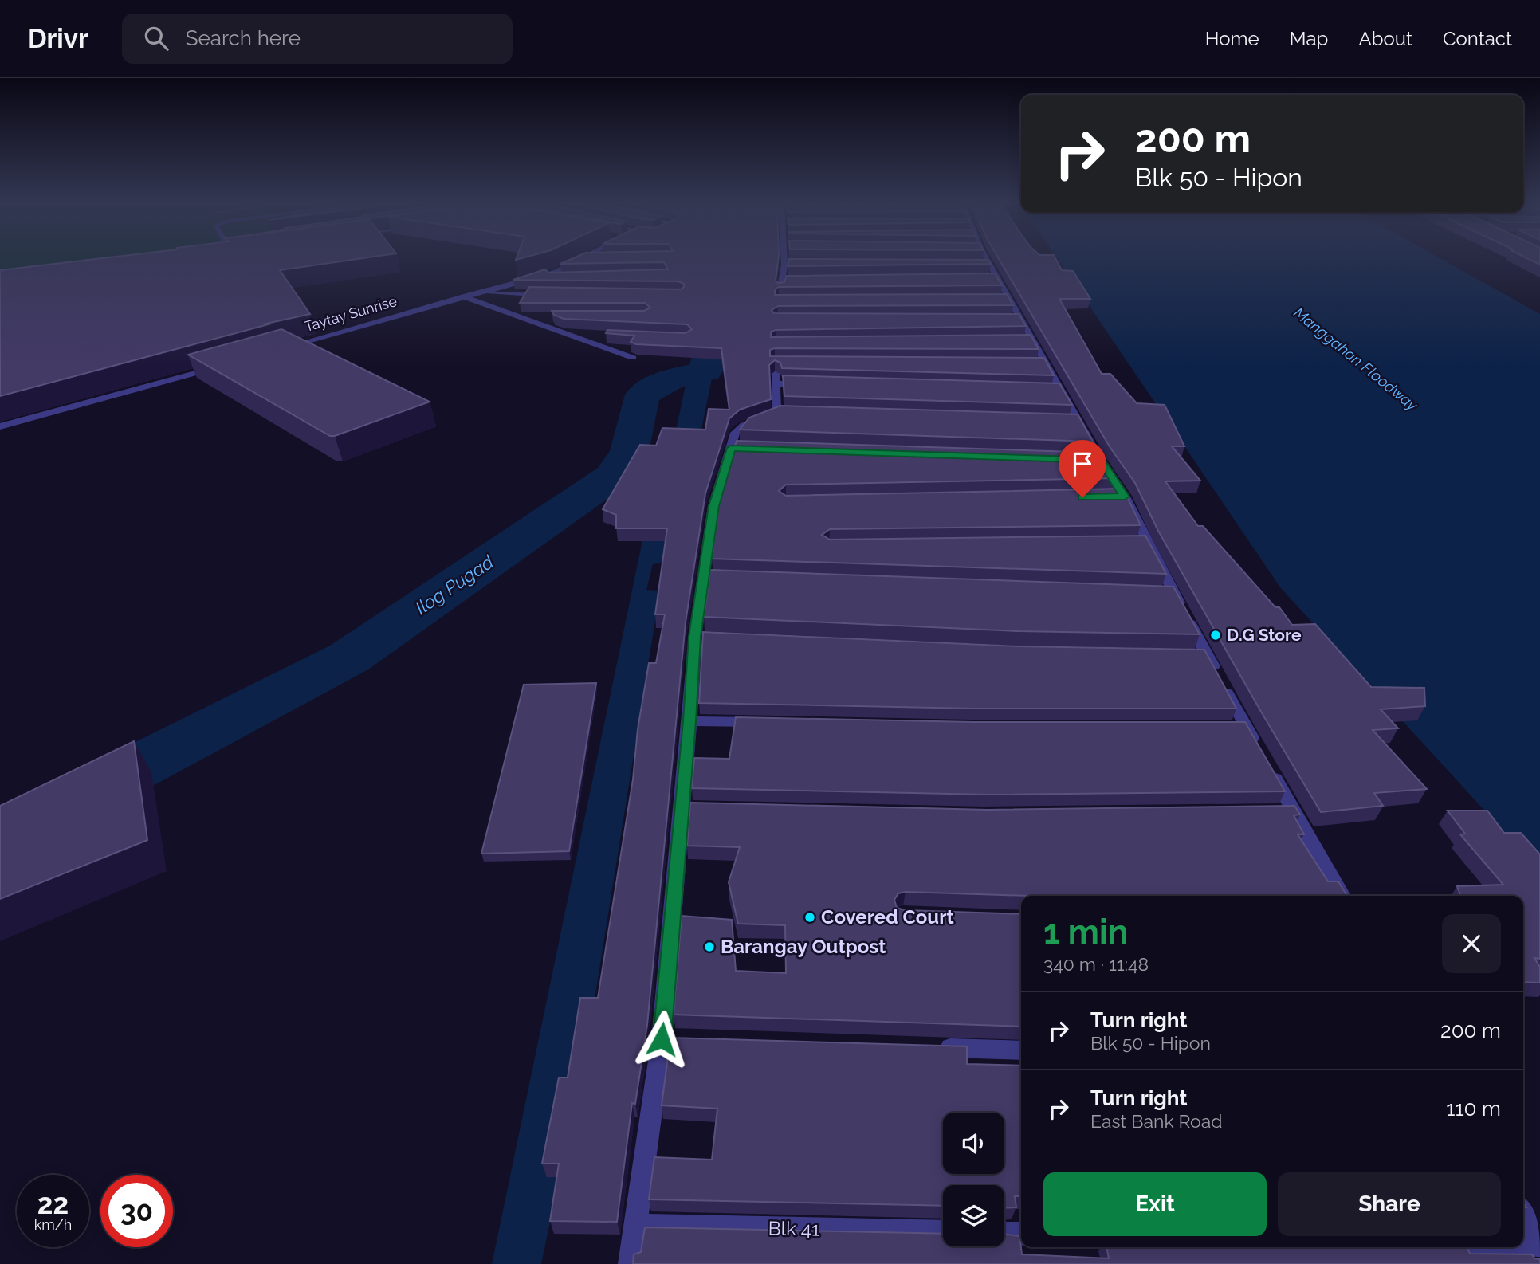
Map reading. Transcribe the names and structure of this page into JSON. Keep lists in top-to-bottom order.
{
  "streets": {
    "street": ["Taytay Sunrise", "Blk 41"]
  },
  "water": ["Manggahan Floodway", "Ilog Pugad"],
  "places": ["D.G Store", "Covered Court", "Barangay Outpost"],
  "page": {
    "header": "Drivr",
    "search": "Search here",
    "nav": [
      "Home",
      "Map",
      "About",
      "Contact"
    ],
    "turn": ["200 m", "Blk 50 - Hipon"],
    "heading": ["1 min", "340 m · 11:48"],
    "list": [
      {
        "name": "Turn right",
        "note": "Blk 50 - Hipon",
        "value": "200 m"
      },
      {
        "name": "Turn right",
        "note": "East Bank Road",
        "value": "110 m"
      }
    ],
    "buttons": ["Exit", "Share"],
    "speed": "22 km/h",
    "limit": "30"
  }
}
